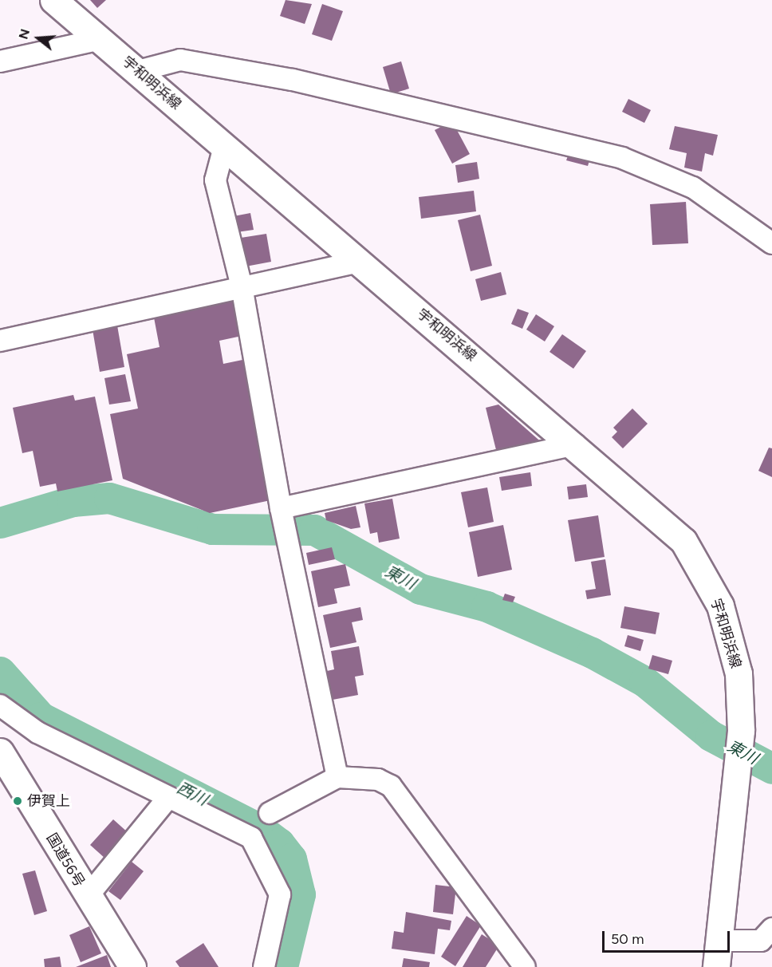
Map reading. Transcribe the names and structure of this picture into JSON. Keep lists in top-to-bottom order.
{
  "streets": {
    "main road": ["宇和明浜線", "国道56号"]
  },
  "water": ["東川", "西川"],
  "places": ["伊賀上"],
  "scale_bar": "50 m",
  "north": "left"
}
